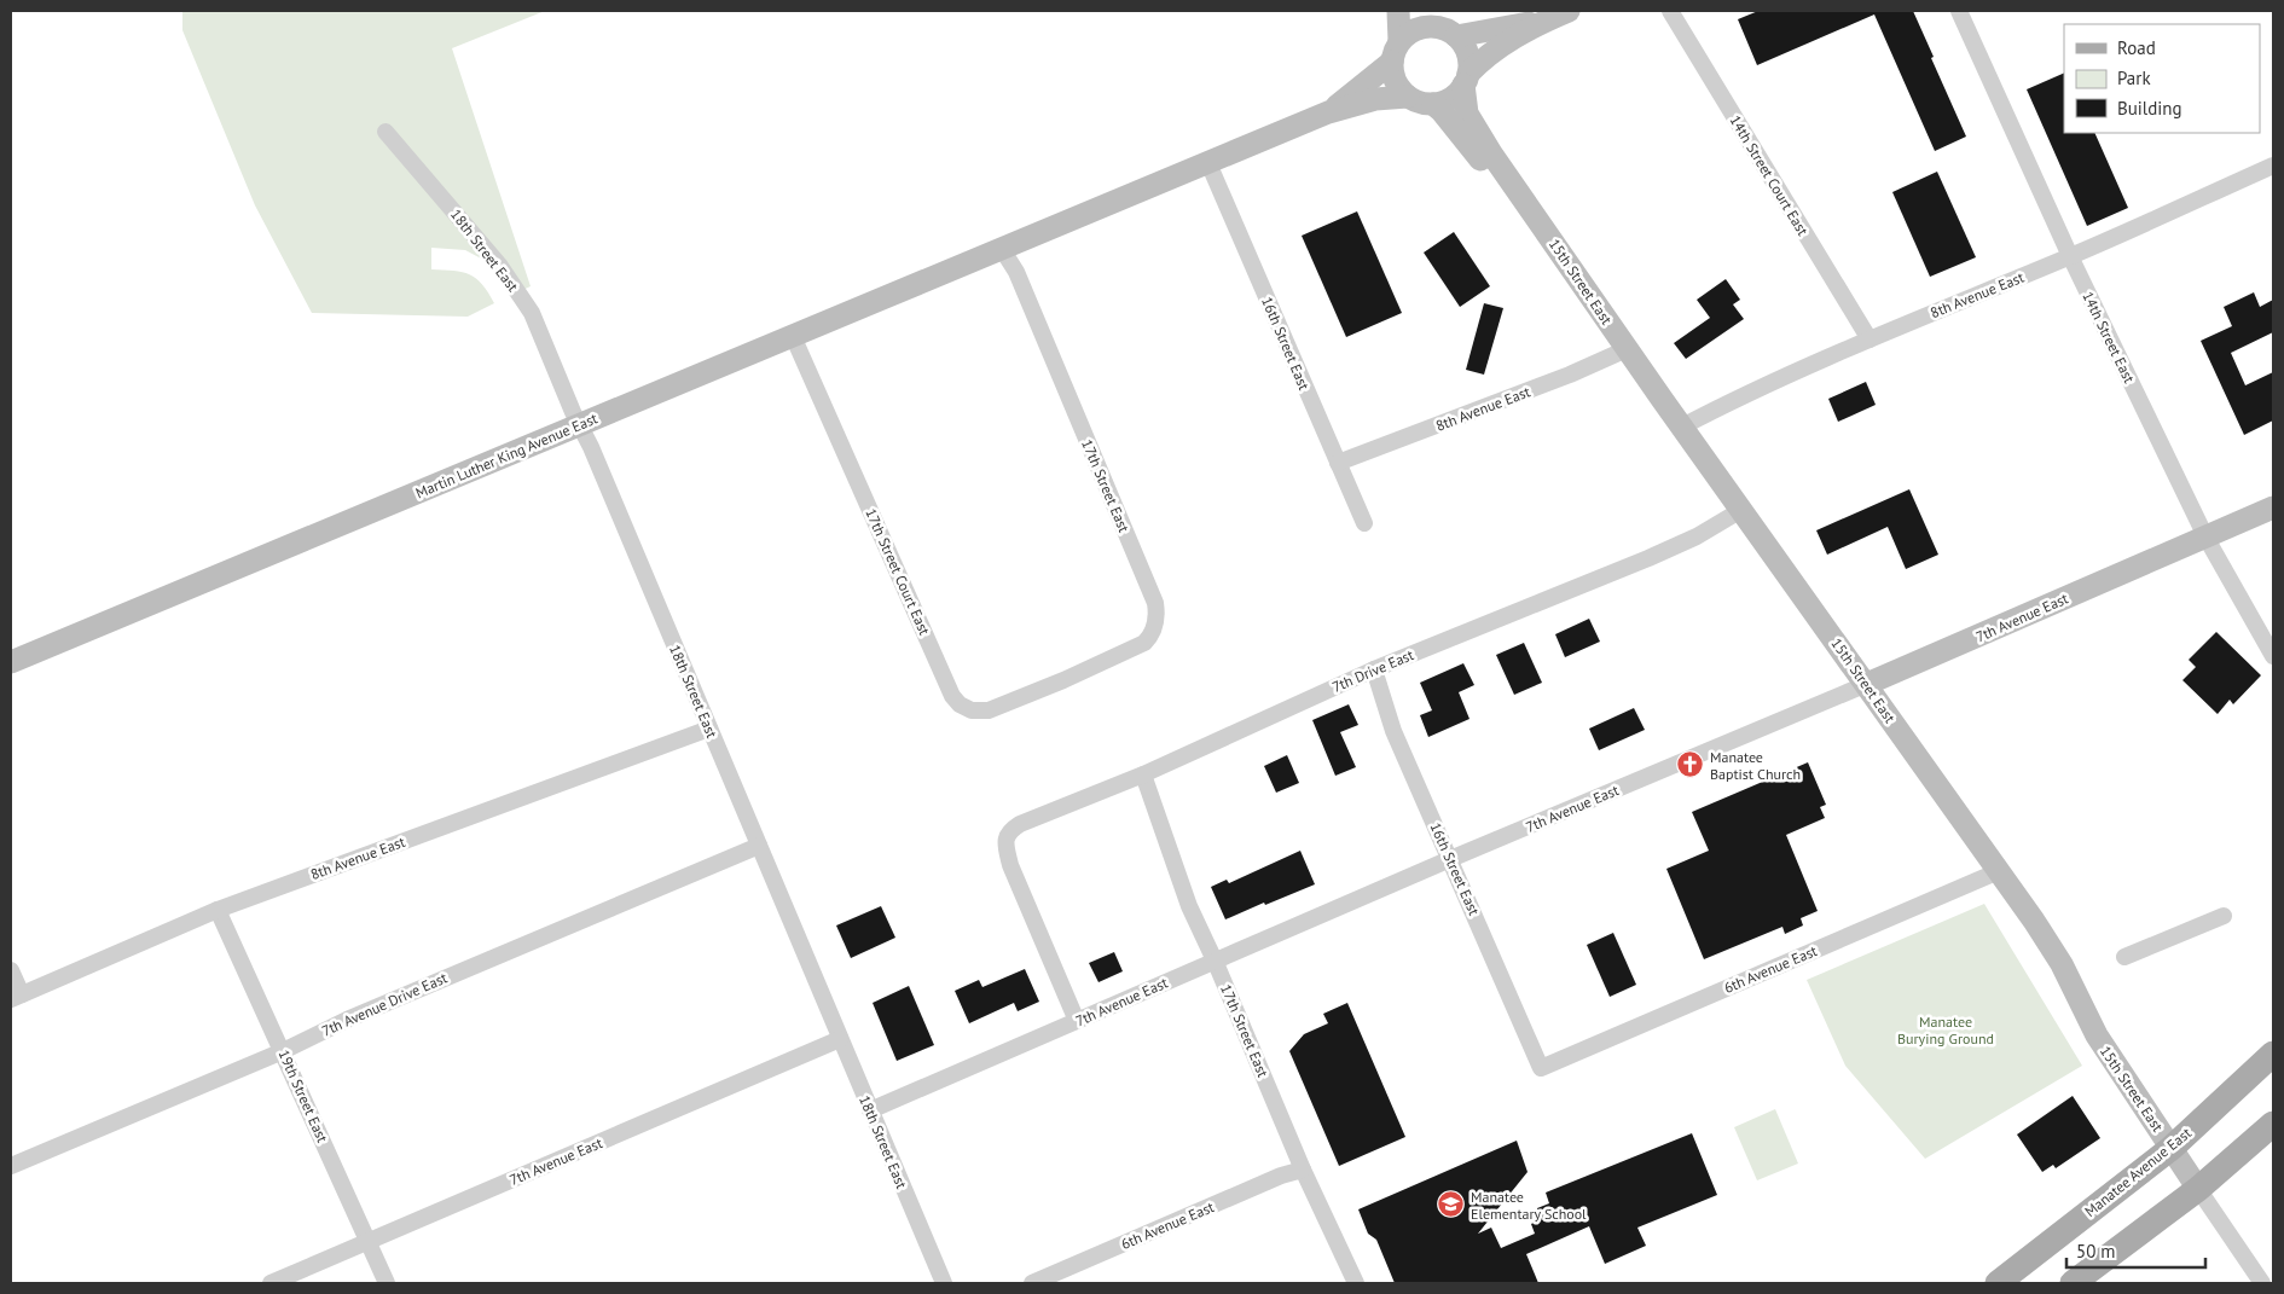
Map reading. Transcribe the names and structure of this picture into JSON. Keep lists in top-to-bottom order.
{
  "streets": {
    "main road": ["Manatee Avenue East"],
    "street": [
      "14th Street Court East",
      "18th Street East",
      "15th Street East",
      "8th Avenue East",
      "14th Street East",
      "16th Street East",
      "Martin Luther King Avenue East",
      "17th Street East",
      "17th Street Court East",
      "7th Avenue East",
      "7th Drive East",
      "6th Avenue East",
      "7th Avenue Drive East",
      "19th Street East"
    ]
  },
  "crossings": [
    ["14th Street Court East", "8th Avenue East"],
    ["18th Street East", "8th Avenue East"],
    ["18th Street East", "Martin Luther King Avenue East"],
    ["18th Street East", "7th Avenue East"],
    ["18th Street East", "7th Avenue Drive East"],
    ["15th Street East", "8th Avenue East"],
    ["15th Street East", "7th Avenue East"],
    ["15th Street East", "7th Drive East"],
    ["15th Street East", "6th Avenue East"],
    ["15th Street East", "Manatee Avenue East"],
    ["8th Avenue East", "14th Street East"],
    ["8th Avenue East", "16th Street East"],
    ["8th Avenue East", "19th Street East"],
    ["14th Street East", "7th Avenue East"],
    ["16th Street East", "Martin Luther King Avenue East"],
    ["16th Street East", "7th Avenue East"],
    ["16th Street East", "7th Drive East"],
    ["16th Street East", "6th Avenue East"],
    ["Martin Luther King Avenue East", "17th Street East"],
    ["Martin Luther King Avenue East", "17th Street Court East"],
    ["17th Street East", "17th Street Court East"],
    ["17th Street East", "7th Avenue East"],
    ["17th Street East", "7th Drive East"],
    ["17th Street East", "6th Avenue East"],
    ["7th Avenue East", "7th Drive East"],
    ["7th Avenue East", "19th Street East"],
    ["7th Avenue Drive East", "19th Street East"]
  ],
  "parks": ["Manatee Burying Ground"],
  "places": {
    "church": ["Manatee Baptist Church"],
    "school or university": ["Manatee Elementary School"]
  },
  "legend": ["Road", "Park", "Building"],
  "scale_bar": "50 m"
}
